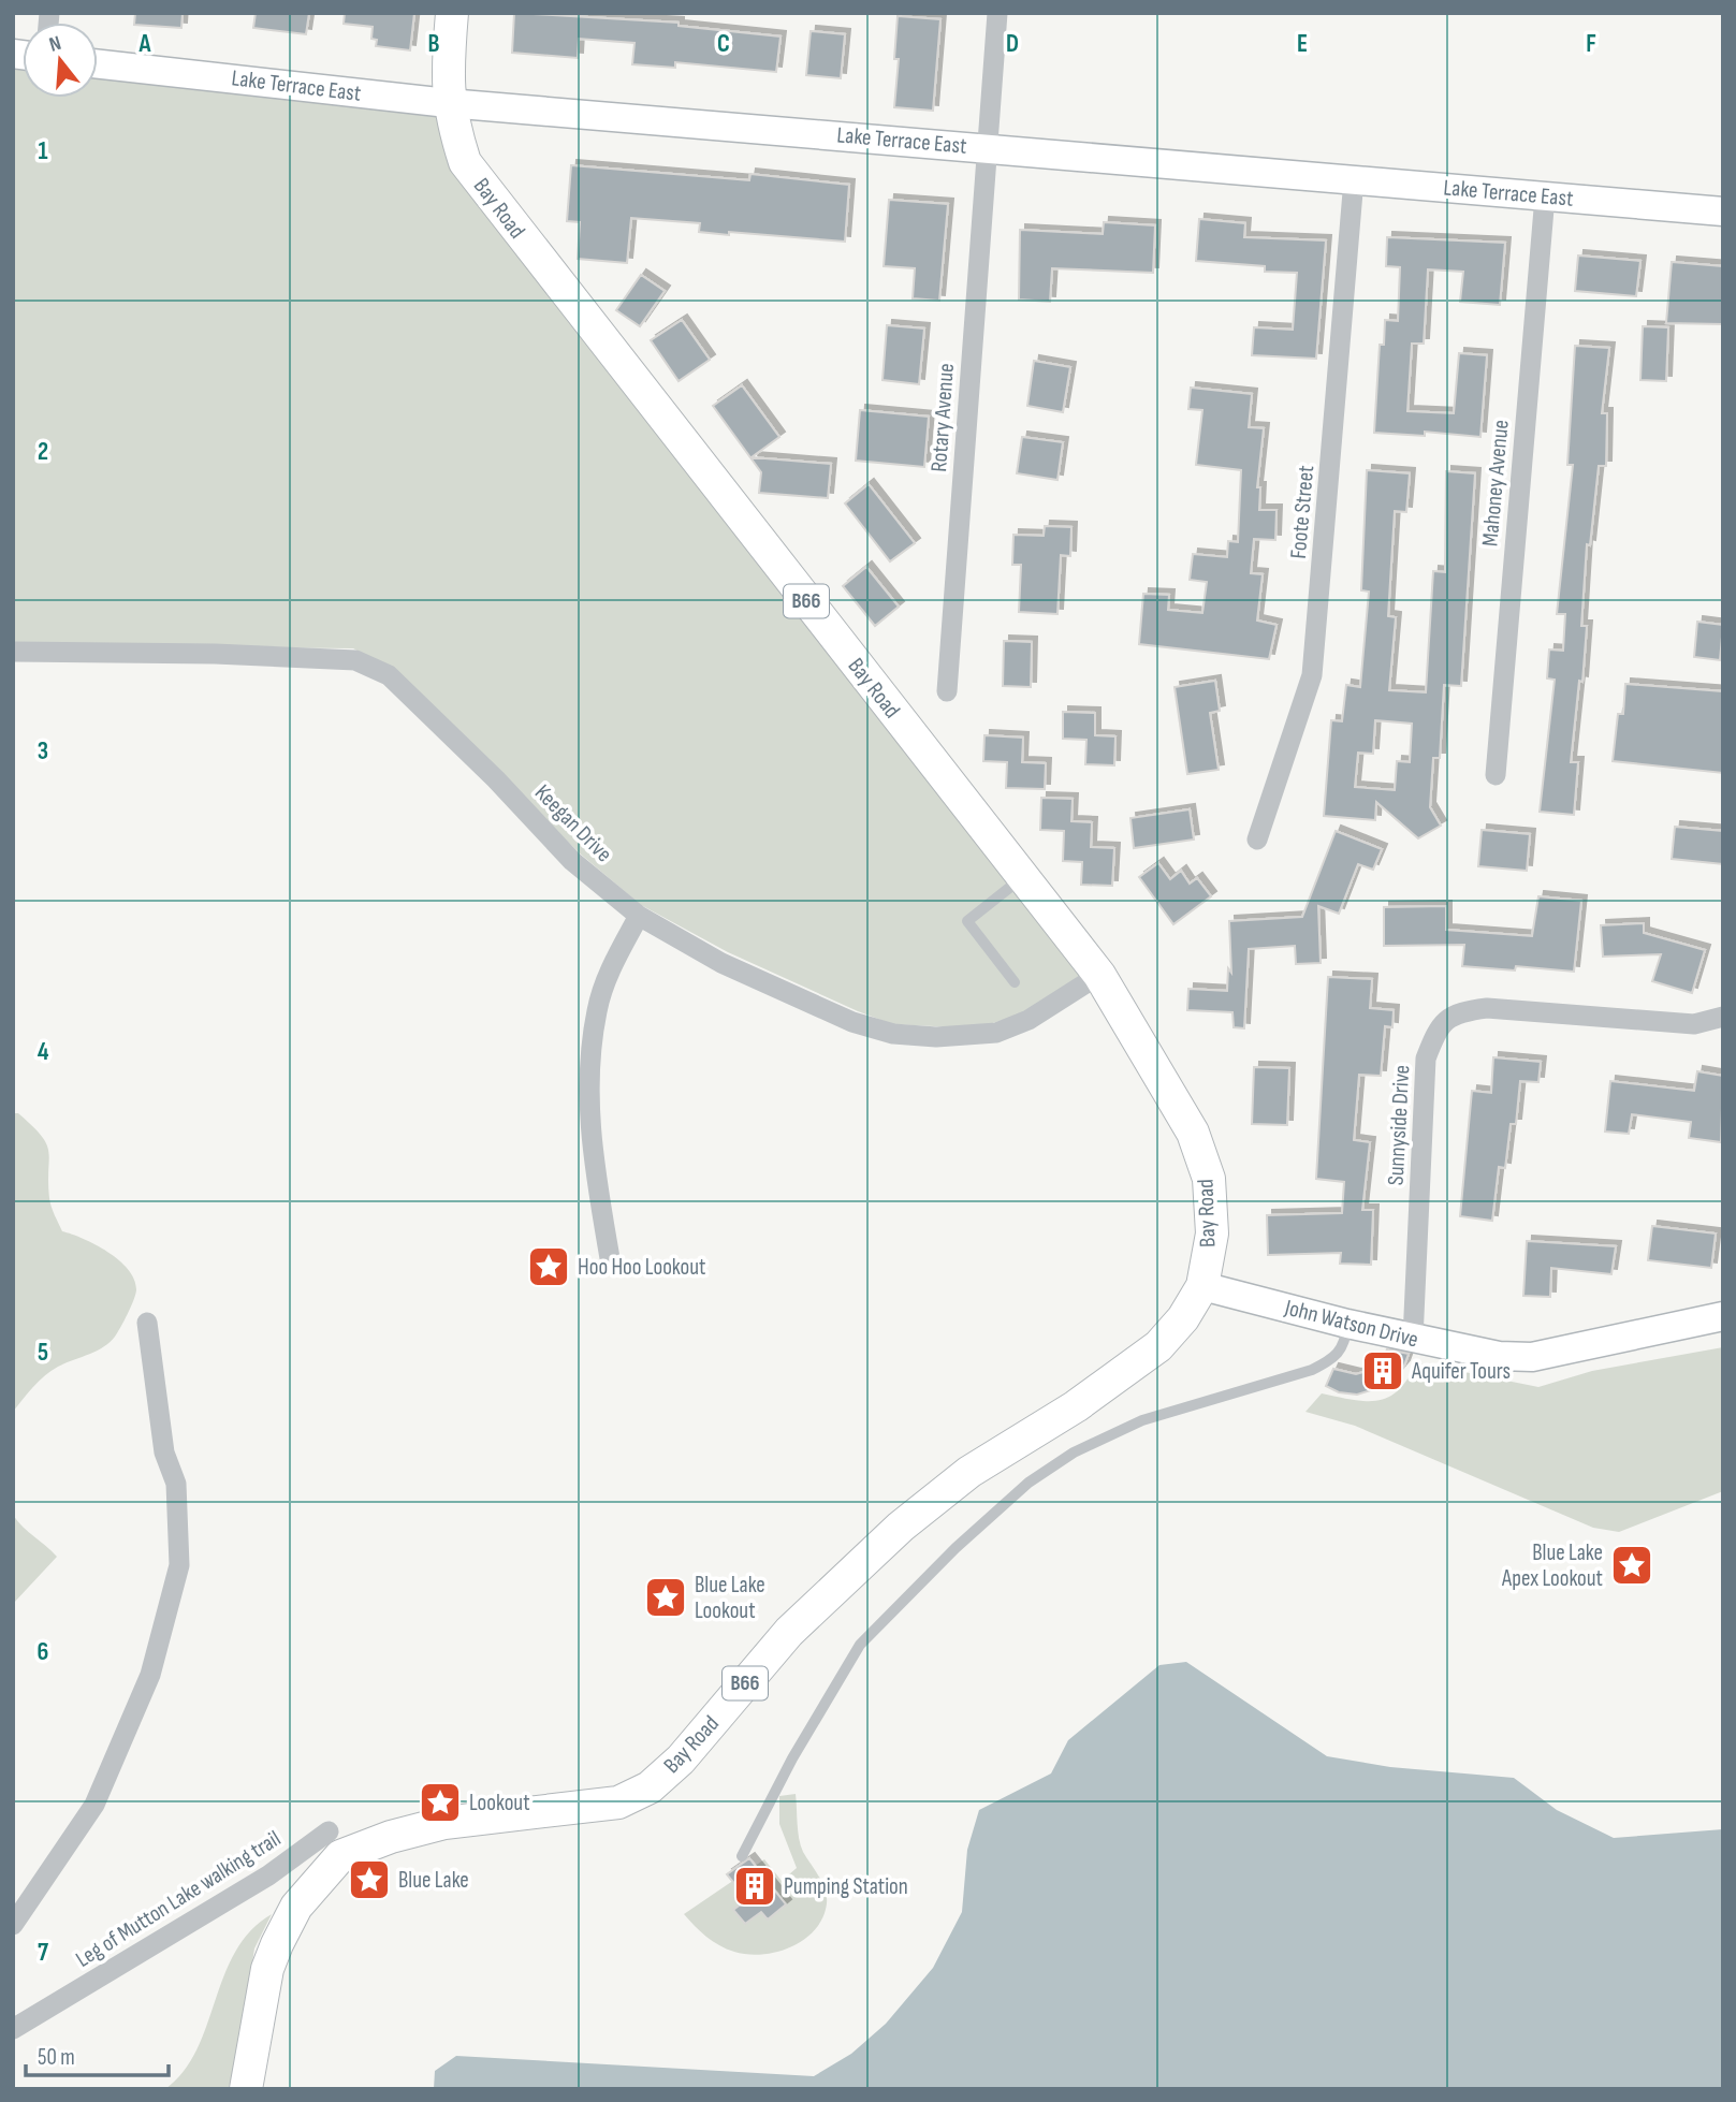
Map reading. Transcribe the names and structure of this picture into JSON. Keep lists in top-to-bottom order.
{
  "streets": {
    "main road": ["Bay Road", "B66"],
    "street": [
      "Lake Terrace East",
      "Rotary Avenue",
      "Mahoney Avenue",
      "Foote Street",
      "Keegan Drive",
      "Sunnyside Drive",
      "John Watson Drive",
      "Leg of Mutton Lake walking trail"
    ]
  },
  "crossings": [
    ["Lake Terrace East", "Bay Road"],
    ["Lake Terrace East", "Rotary Avenue"],
    ["Lake Terrace East", "Mahoney Avenue"],
    ["Lake Terrace East", "Foote Street"],
    ["Bay Road", "Keegan Drive"],
    ["Bay Road", "John Watson Drive"],
    ["Sunnyside Drive", "John Watson Drive"]
  ],
  "places": {
    "place": [
      "Hoo Hoo Lookout",
      "Blue Lake Apex Lookout",
      "Blue Lake Lookout",
      "Lookout",
      "Blue Lake"
    ],
    "building": ["Aquifer Tours", "Pumping Station"]
  },
  "scale_bar": "50 m",
  "north": "top",
  "grid": {
    "columns": [
      "A",
      "B",
      "C",
      "D",
      "E",
      "F"
    ],
    "rows": [
      "1",
      "2",
      "3",
      "4",
      "5",
      "6",
      "7"
    ]
  }
}
